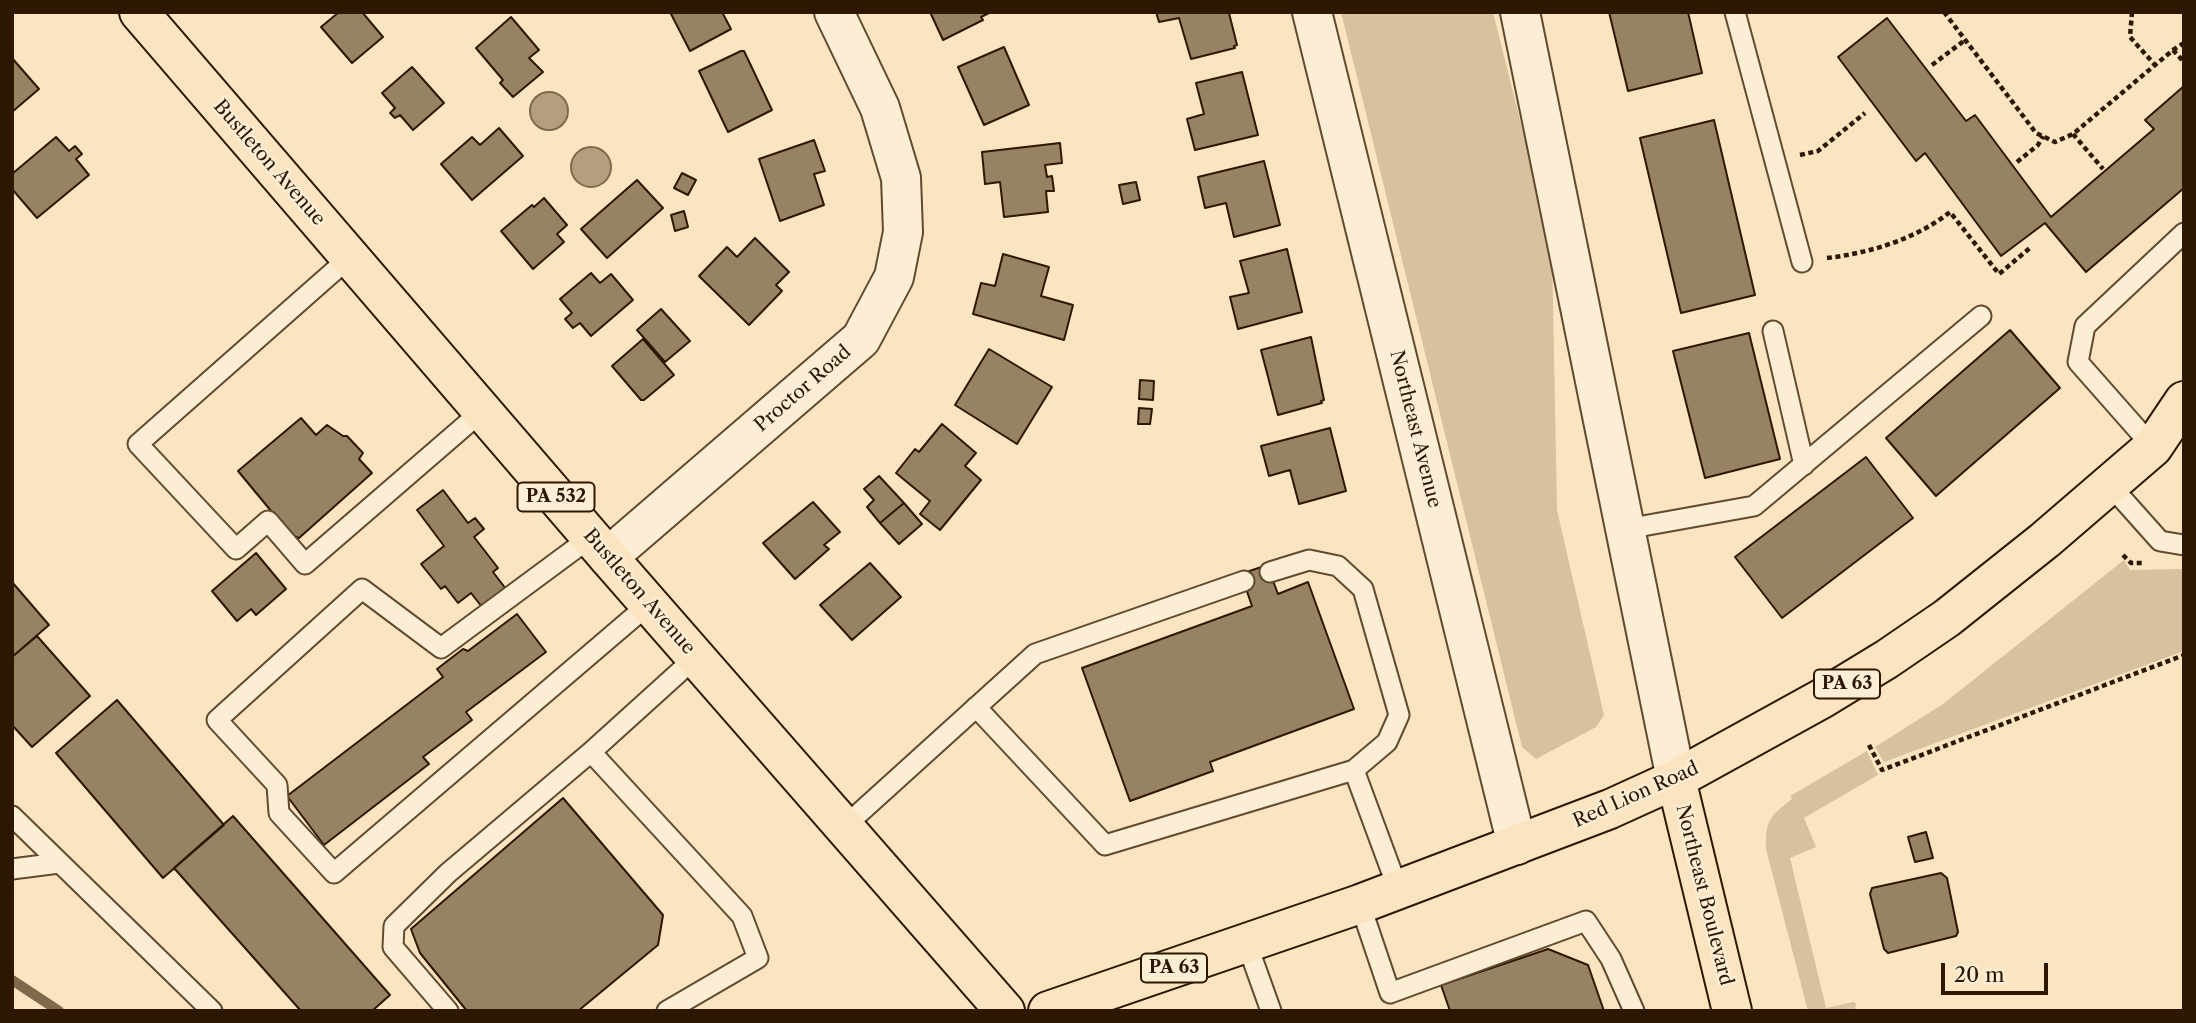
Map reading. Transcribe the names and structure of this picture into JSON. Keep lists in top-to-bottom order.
{
  "streets": {
    "main road": [
      "Bustleton Avenue",
      "PA 532",
      "PA 63",
      "Red Lion Road",
      "Northeast Boulevard"
    ],
    "street": ["Proctor Road", "Northeast Avenue"]
  },
  "crossings": [
    ["Bustleton Avenue", "Proctor Road"],
    ["Northeast Avenue", "Red Lion Road"],
    ["Red Lion Road", "Northeast Boulevard"]
  ],
  "scale_bar": "20 m"
}
